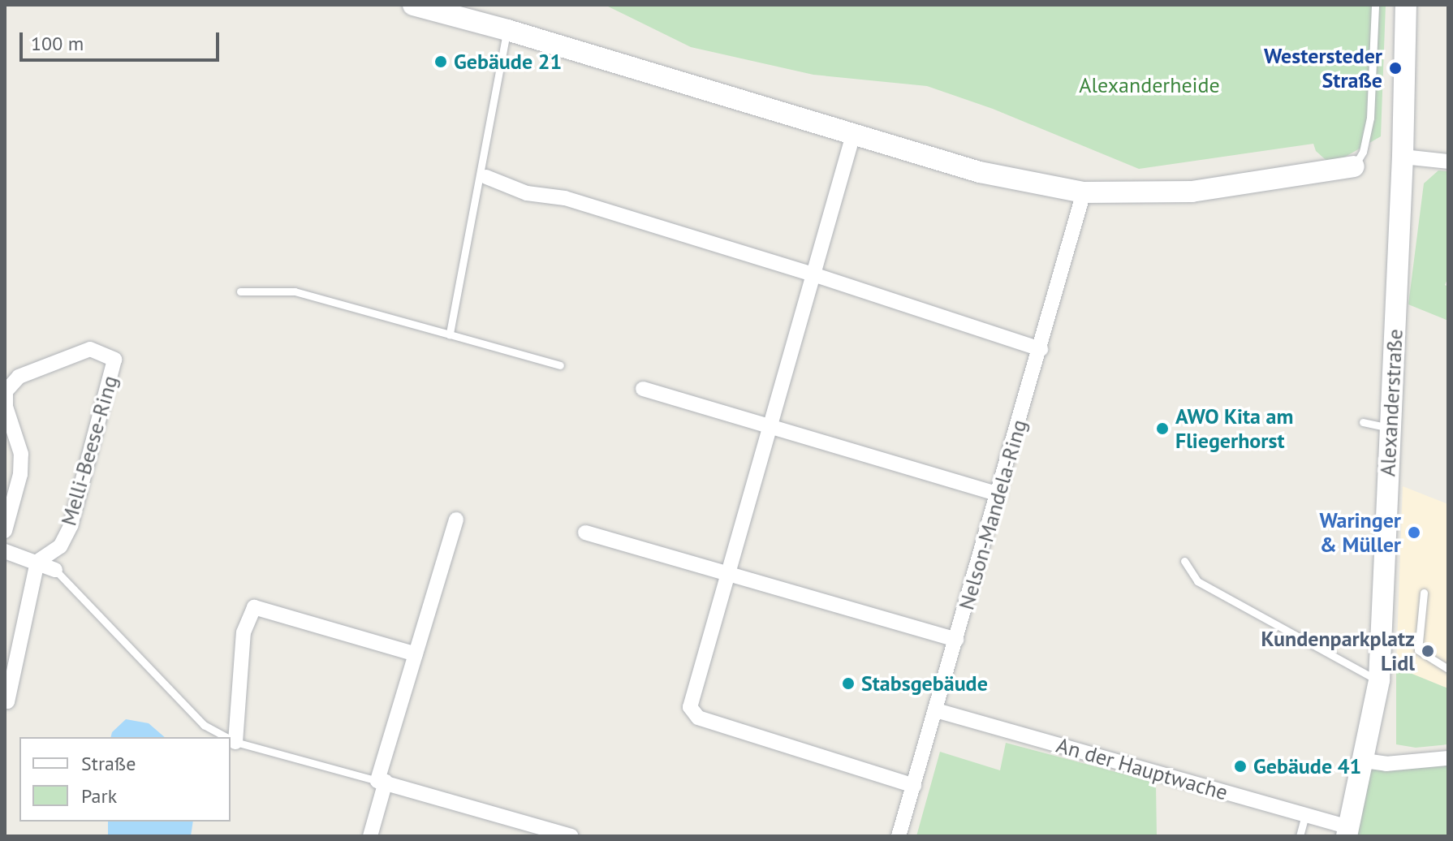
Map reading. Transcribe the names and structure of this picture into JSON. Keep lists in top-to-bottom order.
{
  "streets": {
    "street": [
      "Alexanderstraße",
      "Melli-Beese-Ring",
      "Nelson-Mandela-Ring",
      "An der Hauptwache"
    ]
  },
  "crossings": [
    ["Alexanderstraße", "An der Hauptwache"],
    ["Nelson-Mandela-Ring", "An der Hauptwache"]
  ],
  "parks": ["Alexanderheide"],
  "places": [
    "Gebäude 21",
    "Westersteder Straße",
    "AWO Kita am Fliegerhorst",
    "Waringer & Müller",
    "Kundenparkplatz Lidl",
    "Stabsgebäude",
    "Gebäude 41"
  ],
  "legend": ["Straße", "Park"],
  "scale_bar": "100 m"
}
